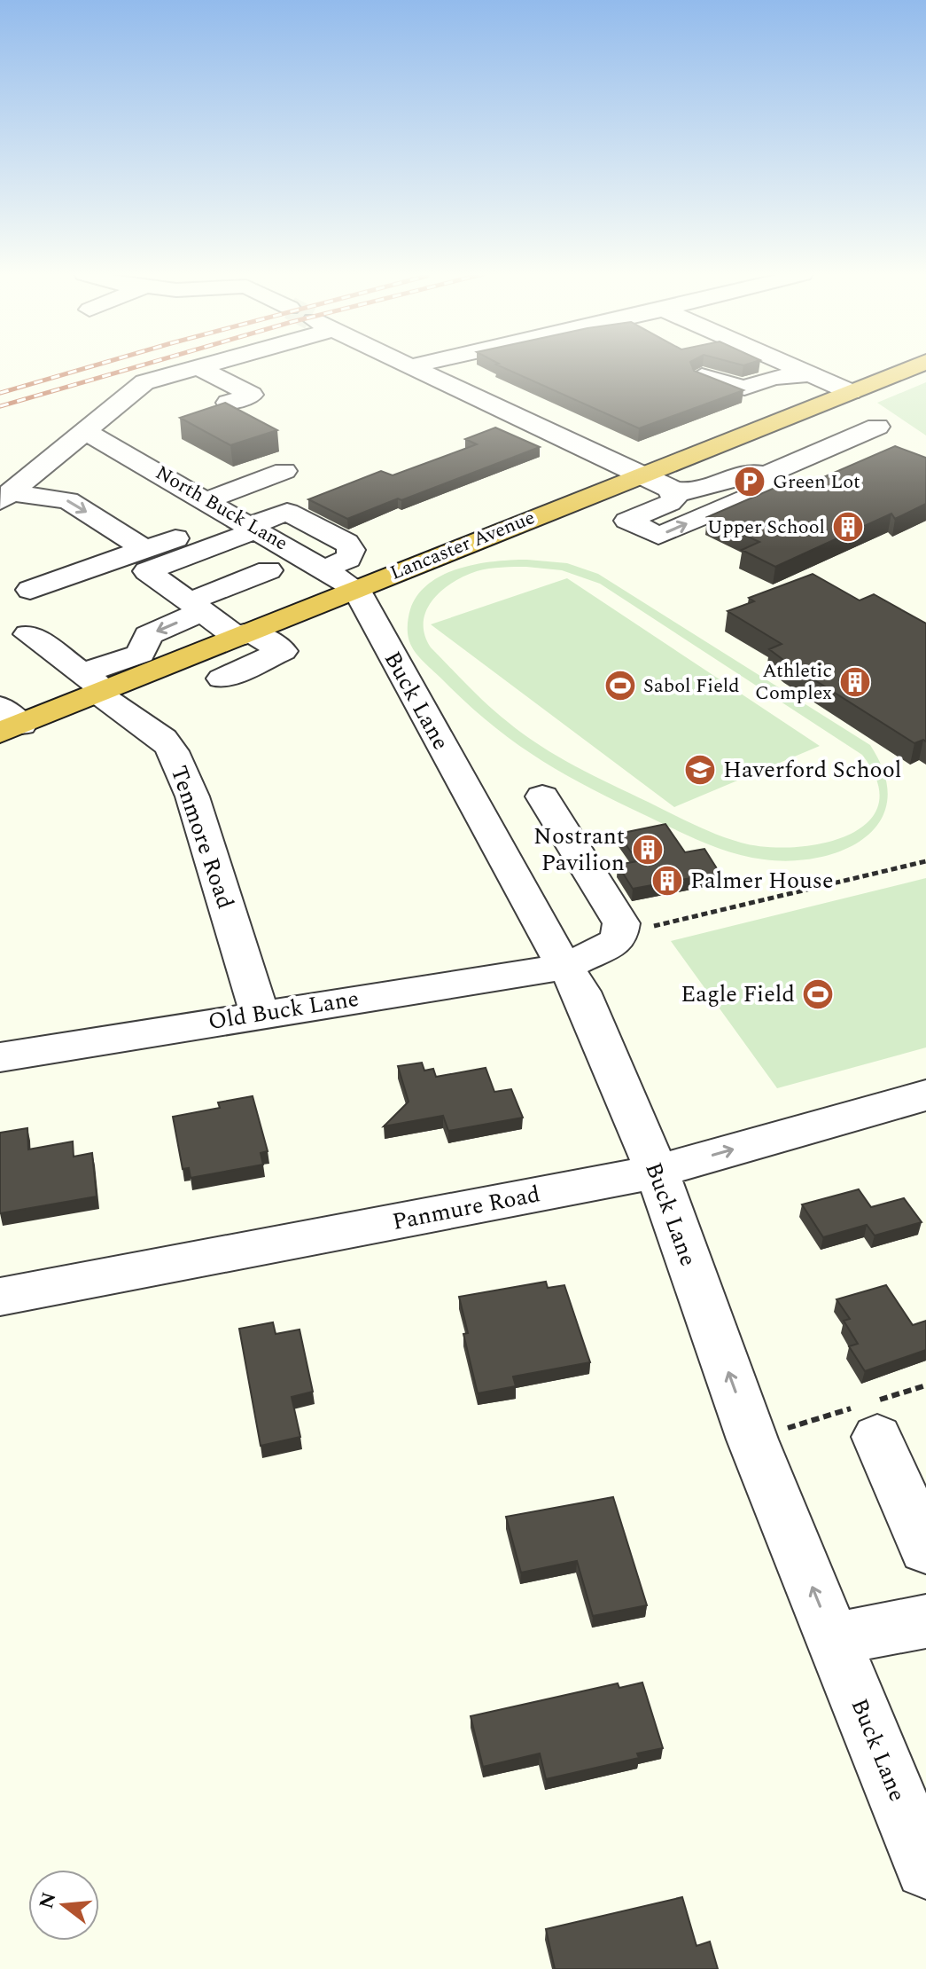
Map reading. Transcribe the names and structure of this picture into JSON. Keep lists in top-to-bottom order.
{
  "streets": {
    "highway": ["Lancaster Avenue"],
    "street": [
      "North Buck Lane",
      "Buck Lane",
      "Tenmore Road",
      "Old Buck Lane",
      "Panmure Road"
    ]
  },
  "crossings": [
    ["Lancaster Avenue", "Buck Lane"],
    ["Buck Lane", "Old Buck Lane"],
    ["Buck Lane", "Panmure Road"],
    ["Tenmore Road", "Old Buck Lane"]
  ],
  "one_way": ["Buck Lane"],
  "places": {
    "parking": ["Green Lot"],
    "building": [
      "Upper School",
      "Athletic Complex",
      "Nostrant Pavilion",
      "Palmer House"
    ],
    "sports": ["Sabol Field", "Eagle Field"],
    "school or university": ["Haverford School"]
  },
  "north": "left"
}
